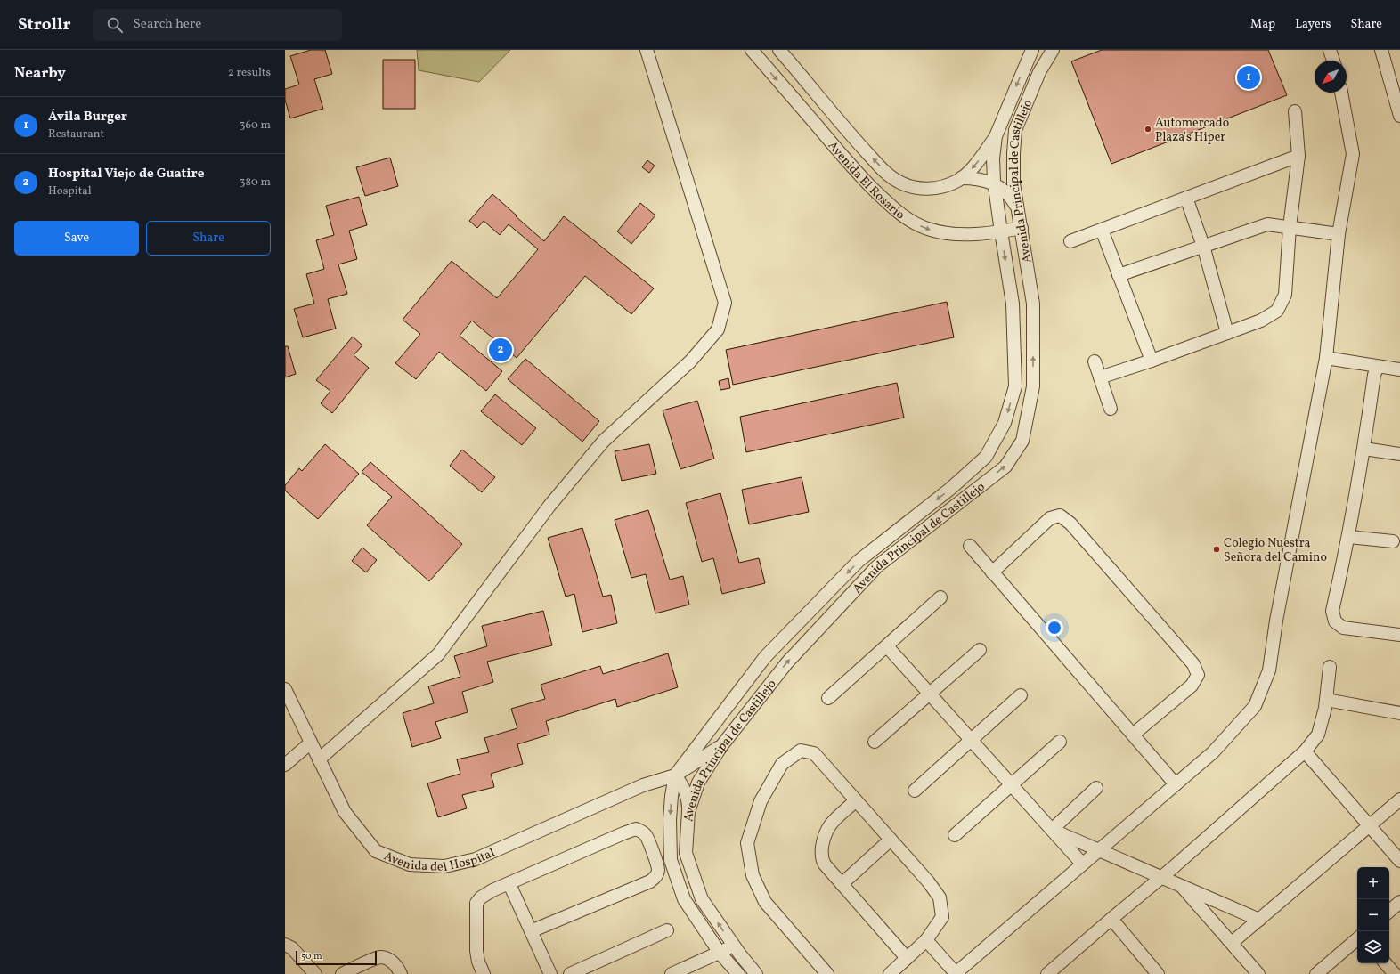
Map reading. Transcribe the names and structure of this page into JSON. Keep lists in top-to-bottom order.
{
  "streets": {
    "street": ["Avenida El Rosario", "Avenida Principal de Castillejo", "Avenida del Hospital"]
  },
  "crossings": [
    ["Avenida El Rosario", "Avenida Principal de Castillejo"],
    ["Avenida Principal de Castillejo", "Avenida del Hospital"]
  ],
  "places": ["Automercado Plaza's Hiper", "Colegio Nuestra Señora del Camino"],
  "scale_bar": "50 m",
  "north": "bottom left",
  "page": {
    "header": "Strollr",
    "search": "Search here",
    "nav": ["Map", "Layers", "Share"],
    "heading": ["Nearby", "2 results"],
    "pins": ["1", "2"],
    "list": [
      {
        "mark": "1",
        "name": "Ávila Burger",
        "note": "Restaurant",
        "value": "360 m"
      },
      {
        "mark": "2",
        "name": "Hospital Viejo de Guatire",
        "note": "Hospital",
        "value": "380 m"
      }
    ],
    "buttons": ["Save", "Share"],
    "map_buttons": ["+", "−"],
    "scale": "50 m"
  }
}
